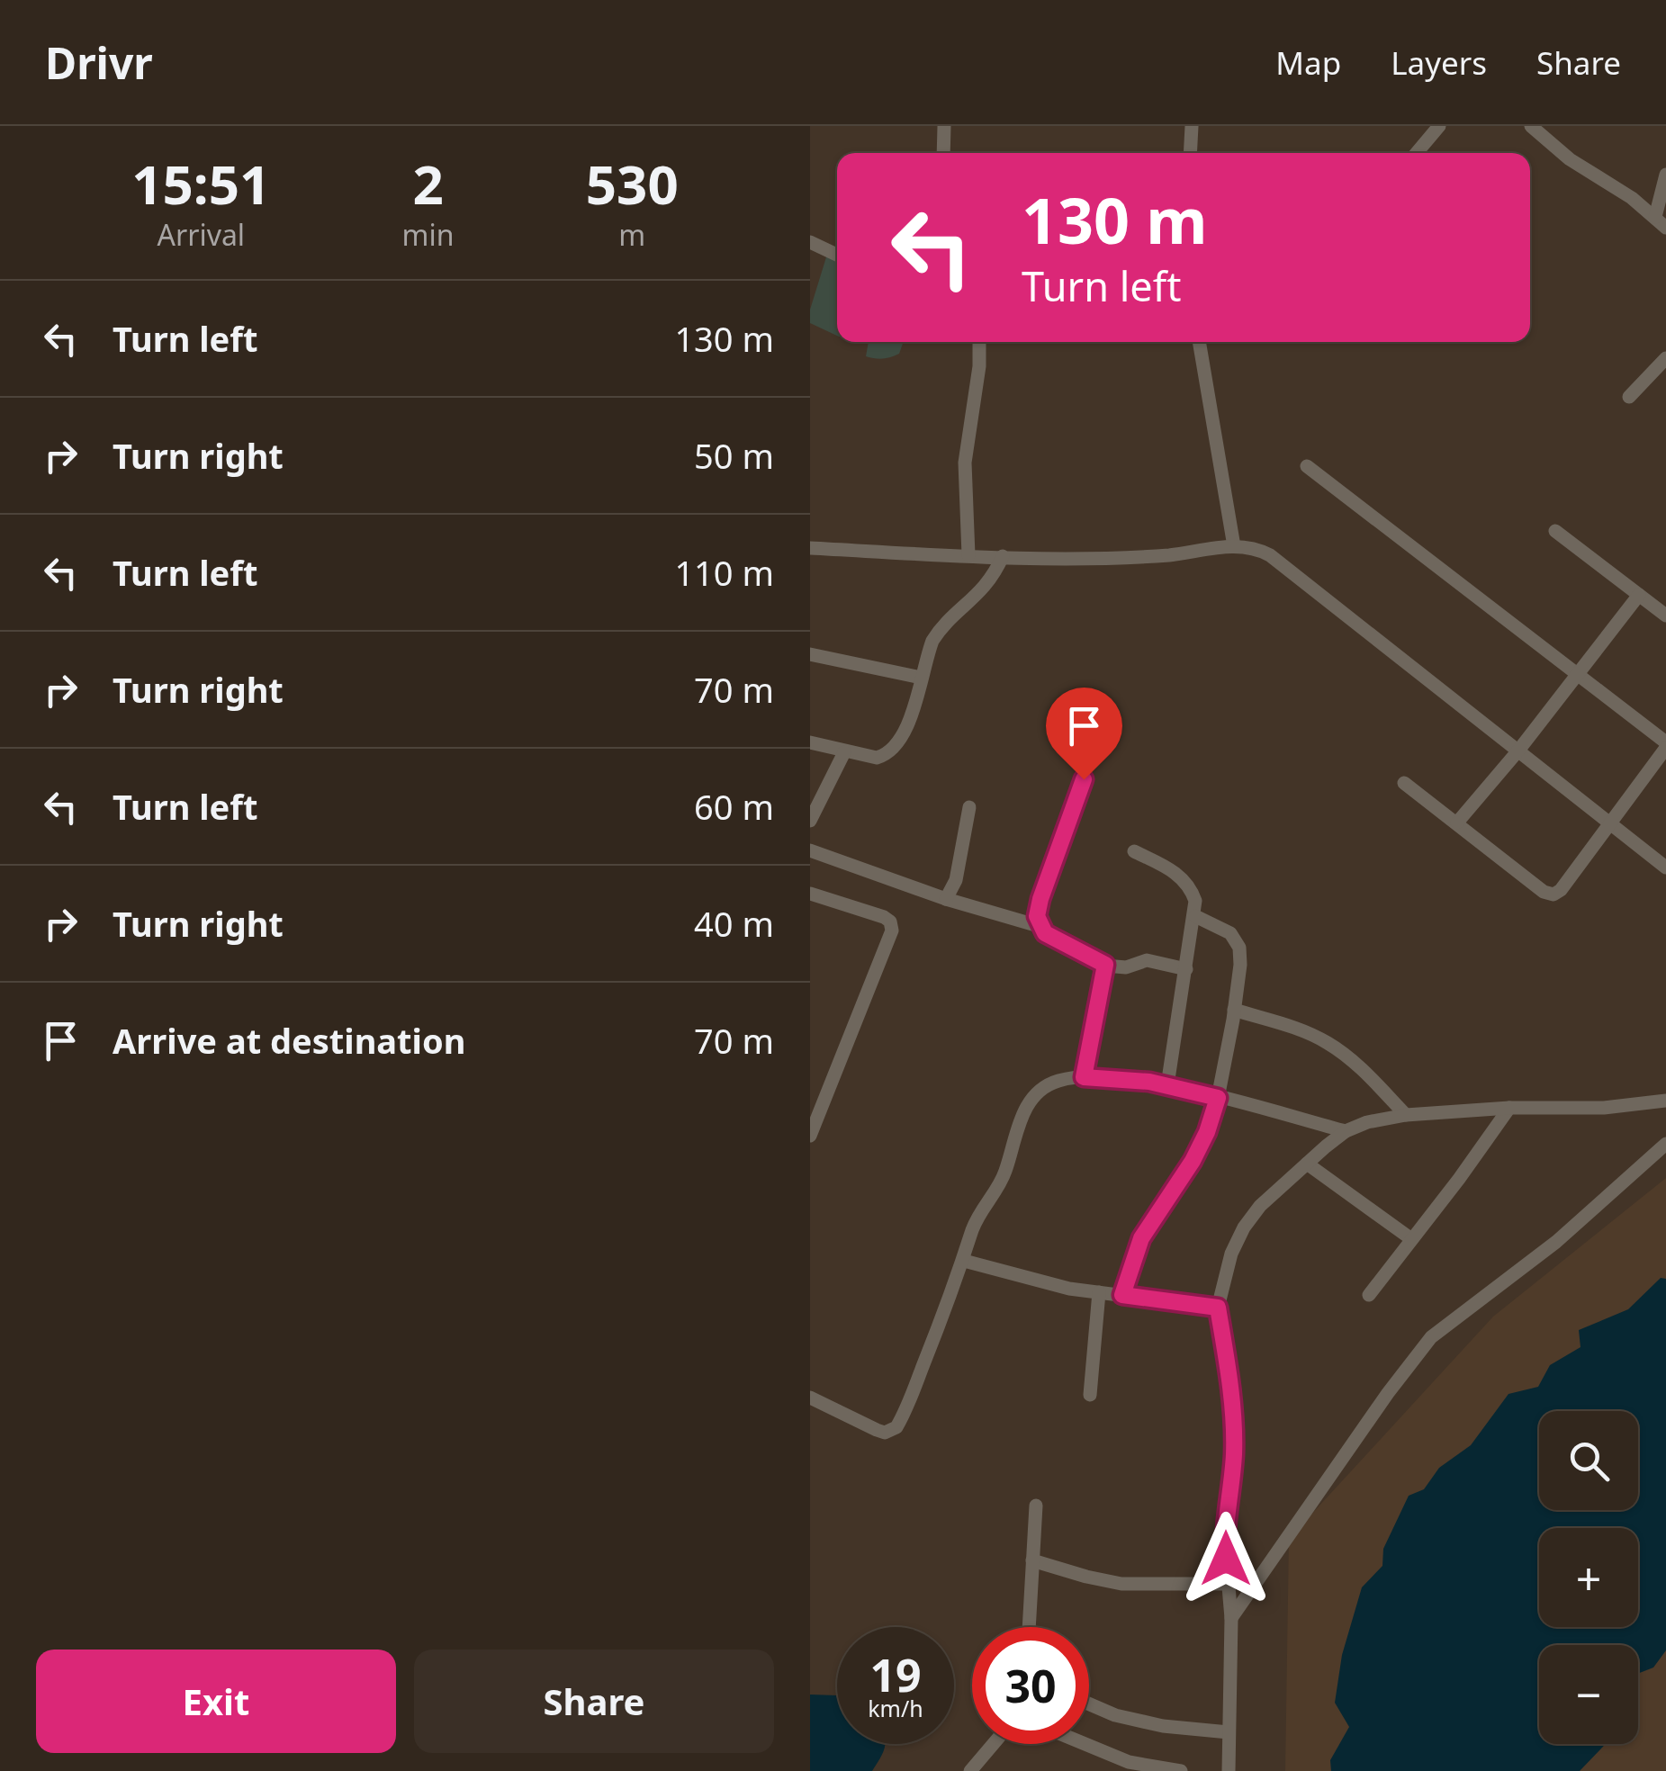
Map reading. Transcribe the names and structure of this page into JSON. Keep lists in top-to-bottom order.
{
  "page": {
    "header": "Drivr",
    "nav": ["Map", "Layers", "Share"],
    "eta": [
      "15:51",
      "Arrival",
      "2",
      "min",
      "530",
      "m"
    ],
    "turn": ["130 m", "Turn left"],
    "list": [
      {
        "name": "Turn left",
        "value": "130 m"
      },
      {
        "name": "Turn right",
        "value": "50 m"
      },
      {
        "name": "Turn left",
        "value": "110 m"
      },
      {
        "name": "Turn right",
        "value": "70 m"
      },
      {
        "name": "Turn left",
        "value": "60 m"
      },
      {
        "name": "Turn right",
        "value": "40 m"
      },
      {
        "name": "Arrive at destination",
        "value": "70 m"
      }
    ],
    "map_buttons": ["+", "−"],
    "speed": "19 km/h",
    "limit": "30",
    "buttons": ["Exit", "Share"]
  }
}
